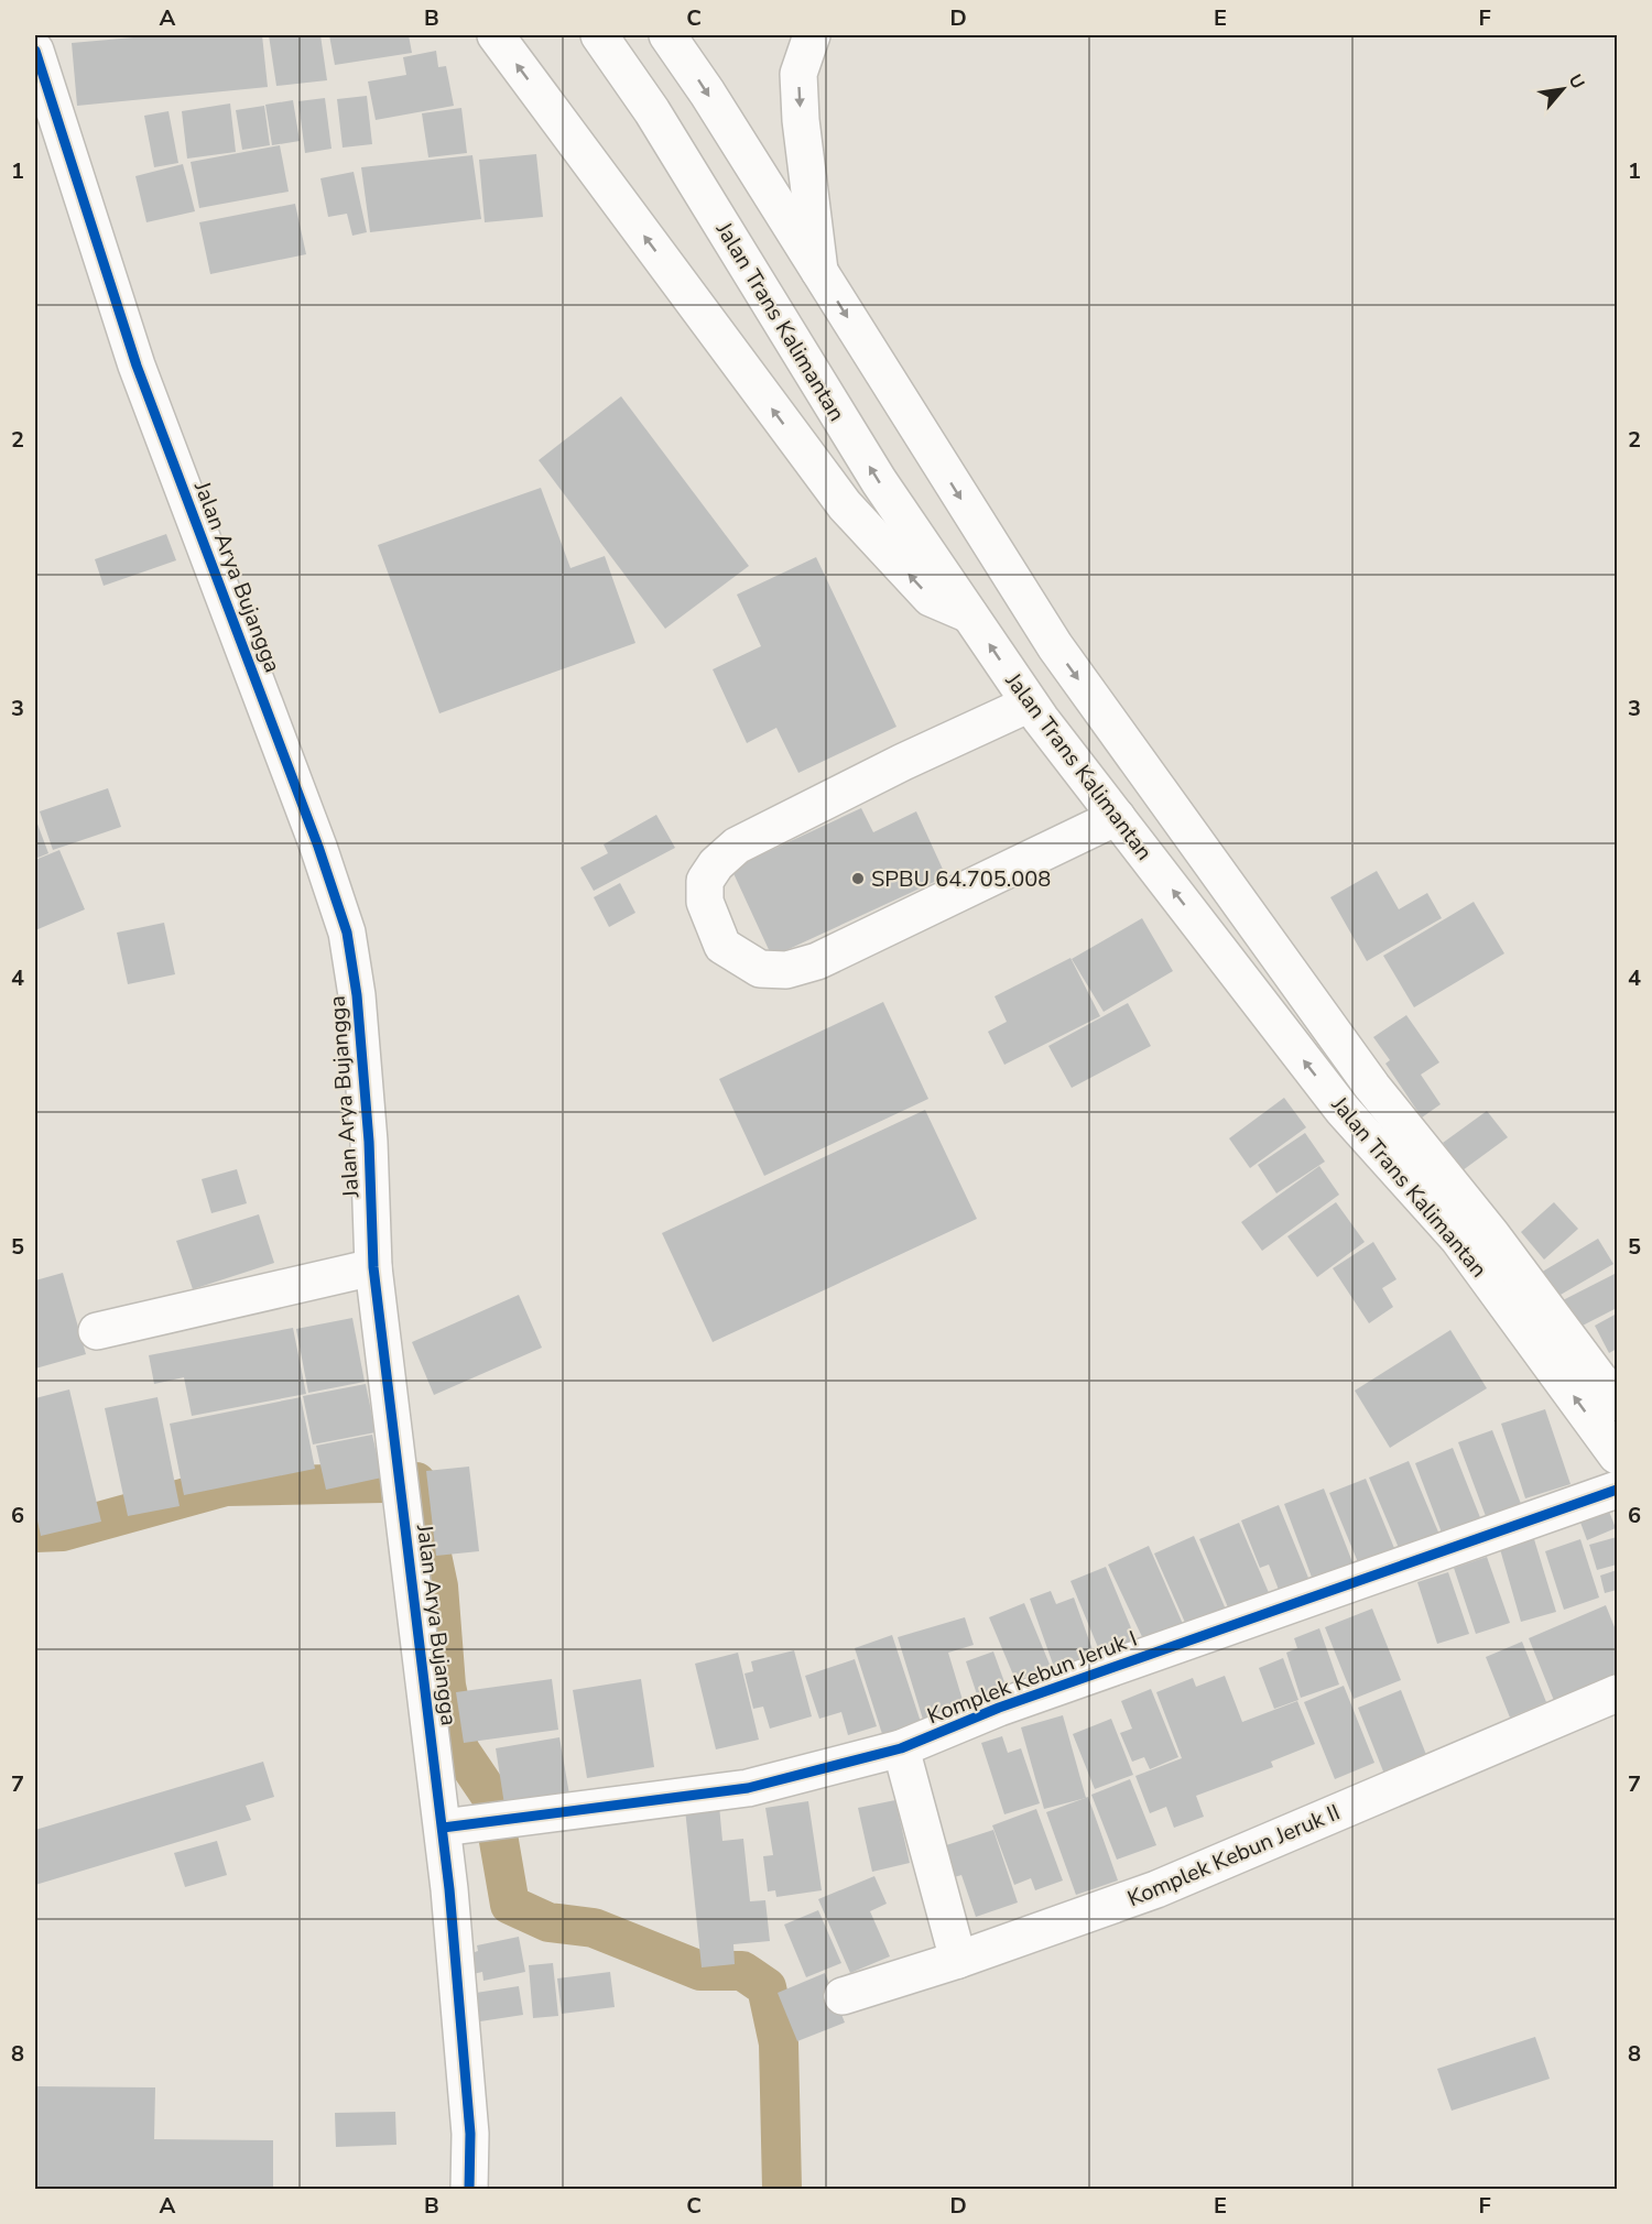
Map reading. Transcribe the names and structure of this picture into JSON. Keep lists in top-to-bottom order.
{
  "streets": {
    "main road": [
      "Jalan Trans Kalimantan",
      "Jalan Arya Bujangga",
      "Komplek Kebun Jeruk I",
      "Komplek Kebun Jeruk II"
    ]
  },
  "crossings": [
    ["Jalan Arya Bujangga", "Komplek Kebun Jeruk I"]
  ],
  "places": ["SPBU 64.705.008"],
  "north": "top right",
  "grid": {
    "columns": [
      "A",
      "B",
      "C",
      "D",
      "E",
      "F"
    ],
    "rows": [
      "1",
      "2",
      "3",
      "4",
      "5",
      "6",
      "7",
      "8"
    ]
  }
}
